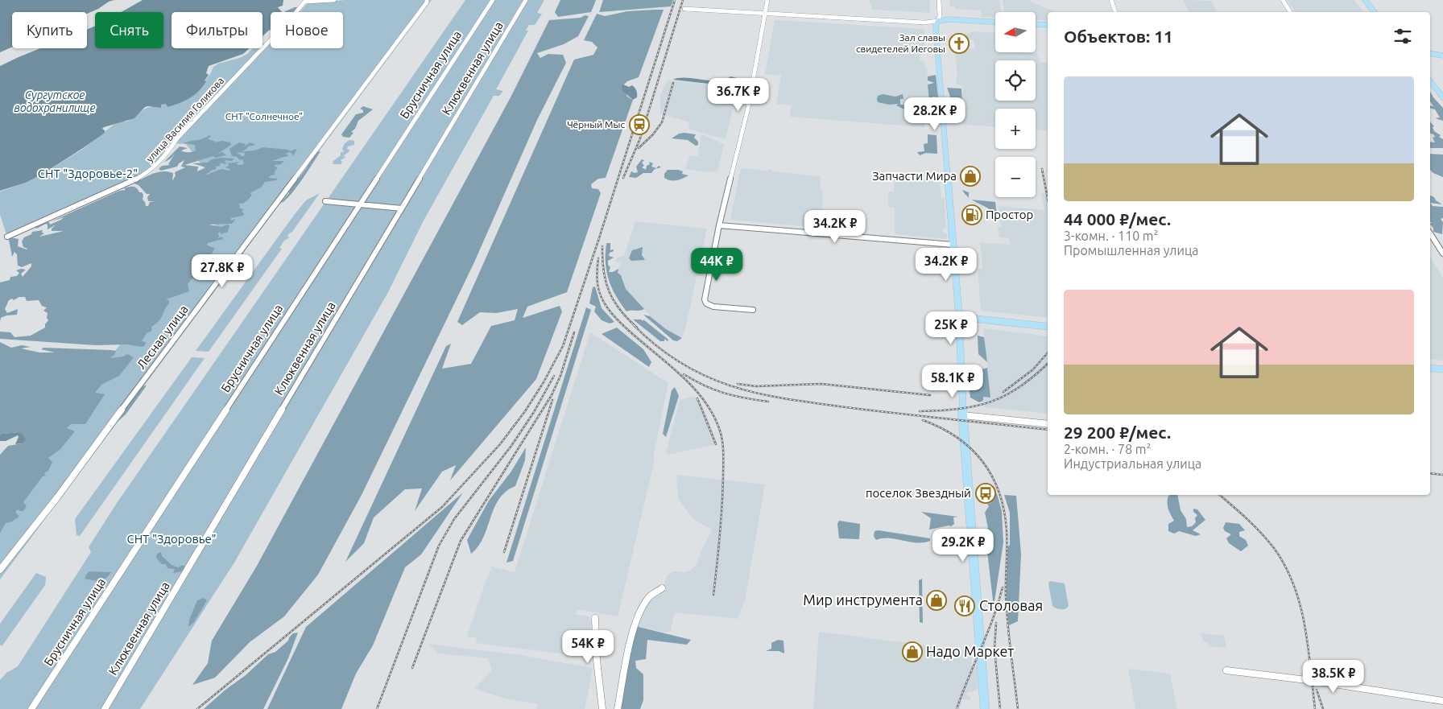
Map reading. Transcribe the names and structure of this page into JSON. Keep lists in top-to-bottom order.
{
  "streets": {
    "street": [
      "Клюквенная улица",
      "Брусничная улица",
      "улица Василия Голикова",
      "Лесная улица"
    ]
  },
  "water": ["Сургутское водохранилище"],
  "parks": ["СНТ \"Солнечное\"", "СНТ \"Здоровье-2\"", "СНТ \"Здоровье\""],
  "places": {
    "church": ["Зал славы свидетелей Иеговы"],
    "station": ["Чёрный Мыс"],
    "shop": ["Запчасти Мира", "Мир инструмента", "Надо Маркет"],
    "fuel station": ["Простор"],
    "bus stop": ["поселок Звездный"],
    "restaurant": ["Столовая"]
  },
  "north": "left",
  "page": {
    "map_buttons": ["+", "−"],
    "chip": [
      "Купить",
      "Снять",
      "Фильтры",
      "Новое"
    ],
    "heading": "Объектов: 11",
    "list": [
      {
        "name": "44 000 ₽/мес.",
        "note": "3-комн. · 110 m² · Промышленная улица"
      },
      {
        "name": "29 200 ₽/мес.",
        "note": "2-комн. · 78 m² · Индустриальная улица"
      }
    ],
    "price": [
      "36.7K ₽",
      "28.2K ₽",
      "34.2K ₽",
      "44K ₽",
      "34.2K ₽",
      "27.8K ₽",
      "25K ₽",
      "58.1K ₽",
      "29.2K ₽",
      "54K ₽",
      "38.5K ₽"
    ]
  }
}
